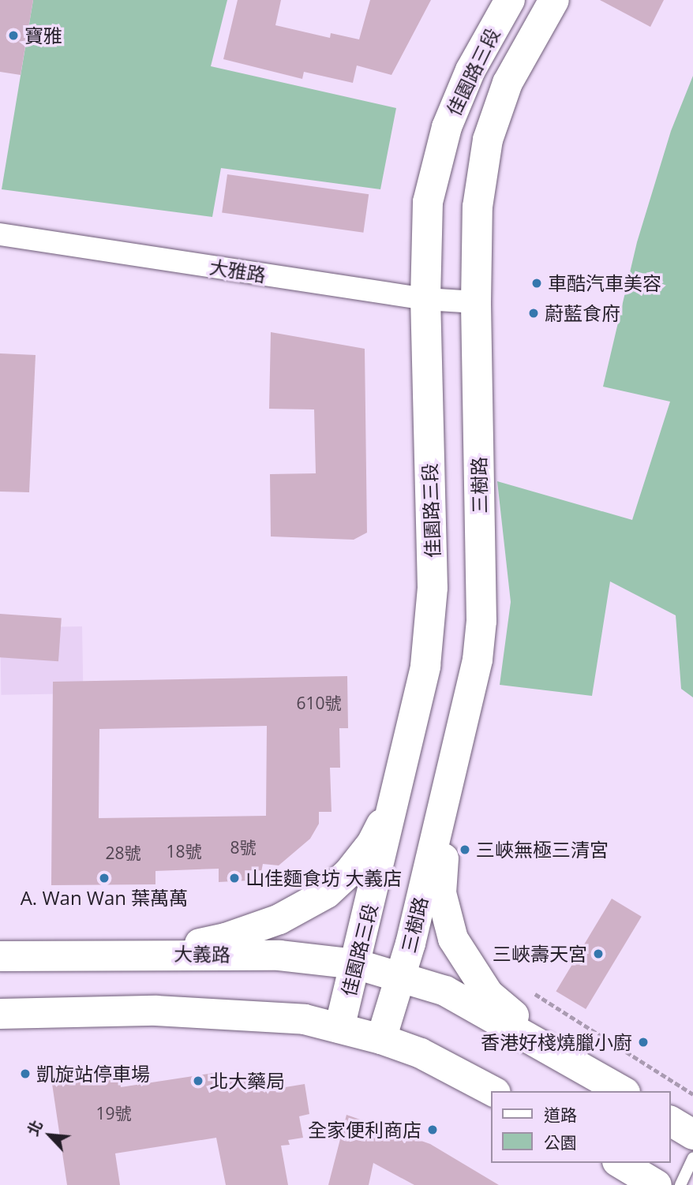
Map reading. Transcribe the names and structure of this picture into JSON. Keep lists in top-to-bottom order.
{
  "streets": {
    "street": [
      "佳園路三段",
      "大雅路",
      "三樹路",
      "大義路"
    ]
  },
  "crossings": [
    ["佳園路三段", "大雅路"],
    ["佳園路三段", "大義路"],
    ["大雅路", "三樹路"],
    ["三樹路", "大義路"]
  ],
  "places": [
    "寶雅",
    "車酷汽車美容",
    "蔚藍食府",
    "三峽無極三清宮",
    "A. Wan Wan 葉萬萬",
    "山佳麵食坊 大義店",
    "三峽壽天宮",
    "香港好棧燒臘小廚",
    "凱旋站停車場",
    "北大藥局",
    "全家便利商店"
  ],
  "house_numbers": [
    "610號",
    "8號",
    "18號",
    "28號",
    "19號"
  ],
  "legend": ["道路", "公園"],
  "north": "top left"
}
